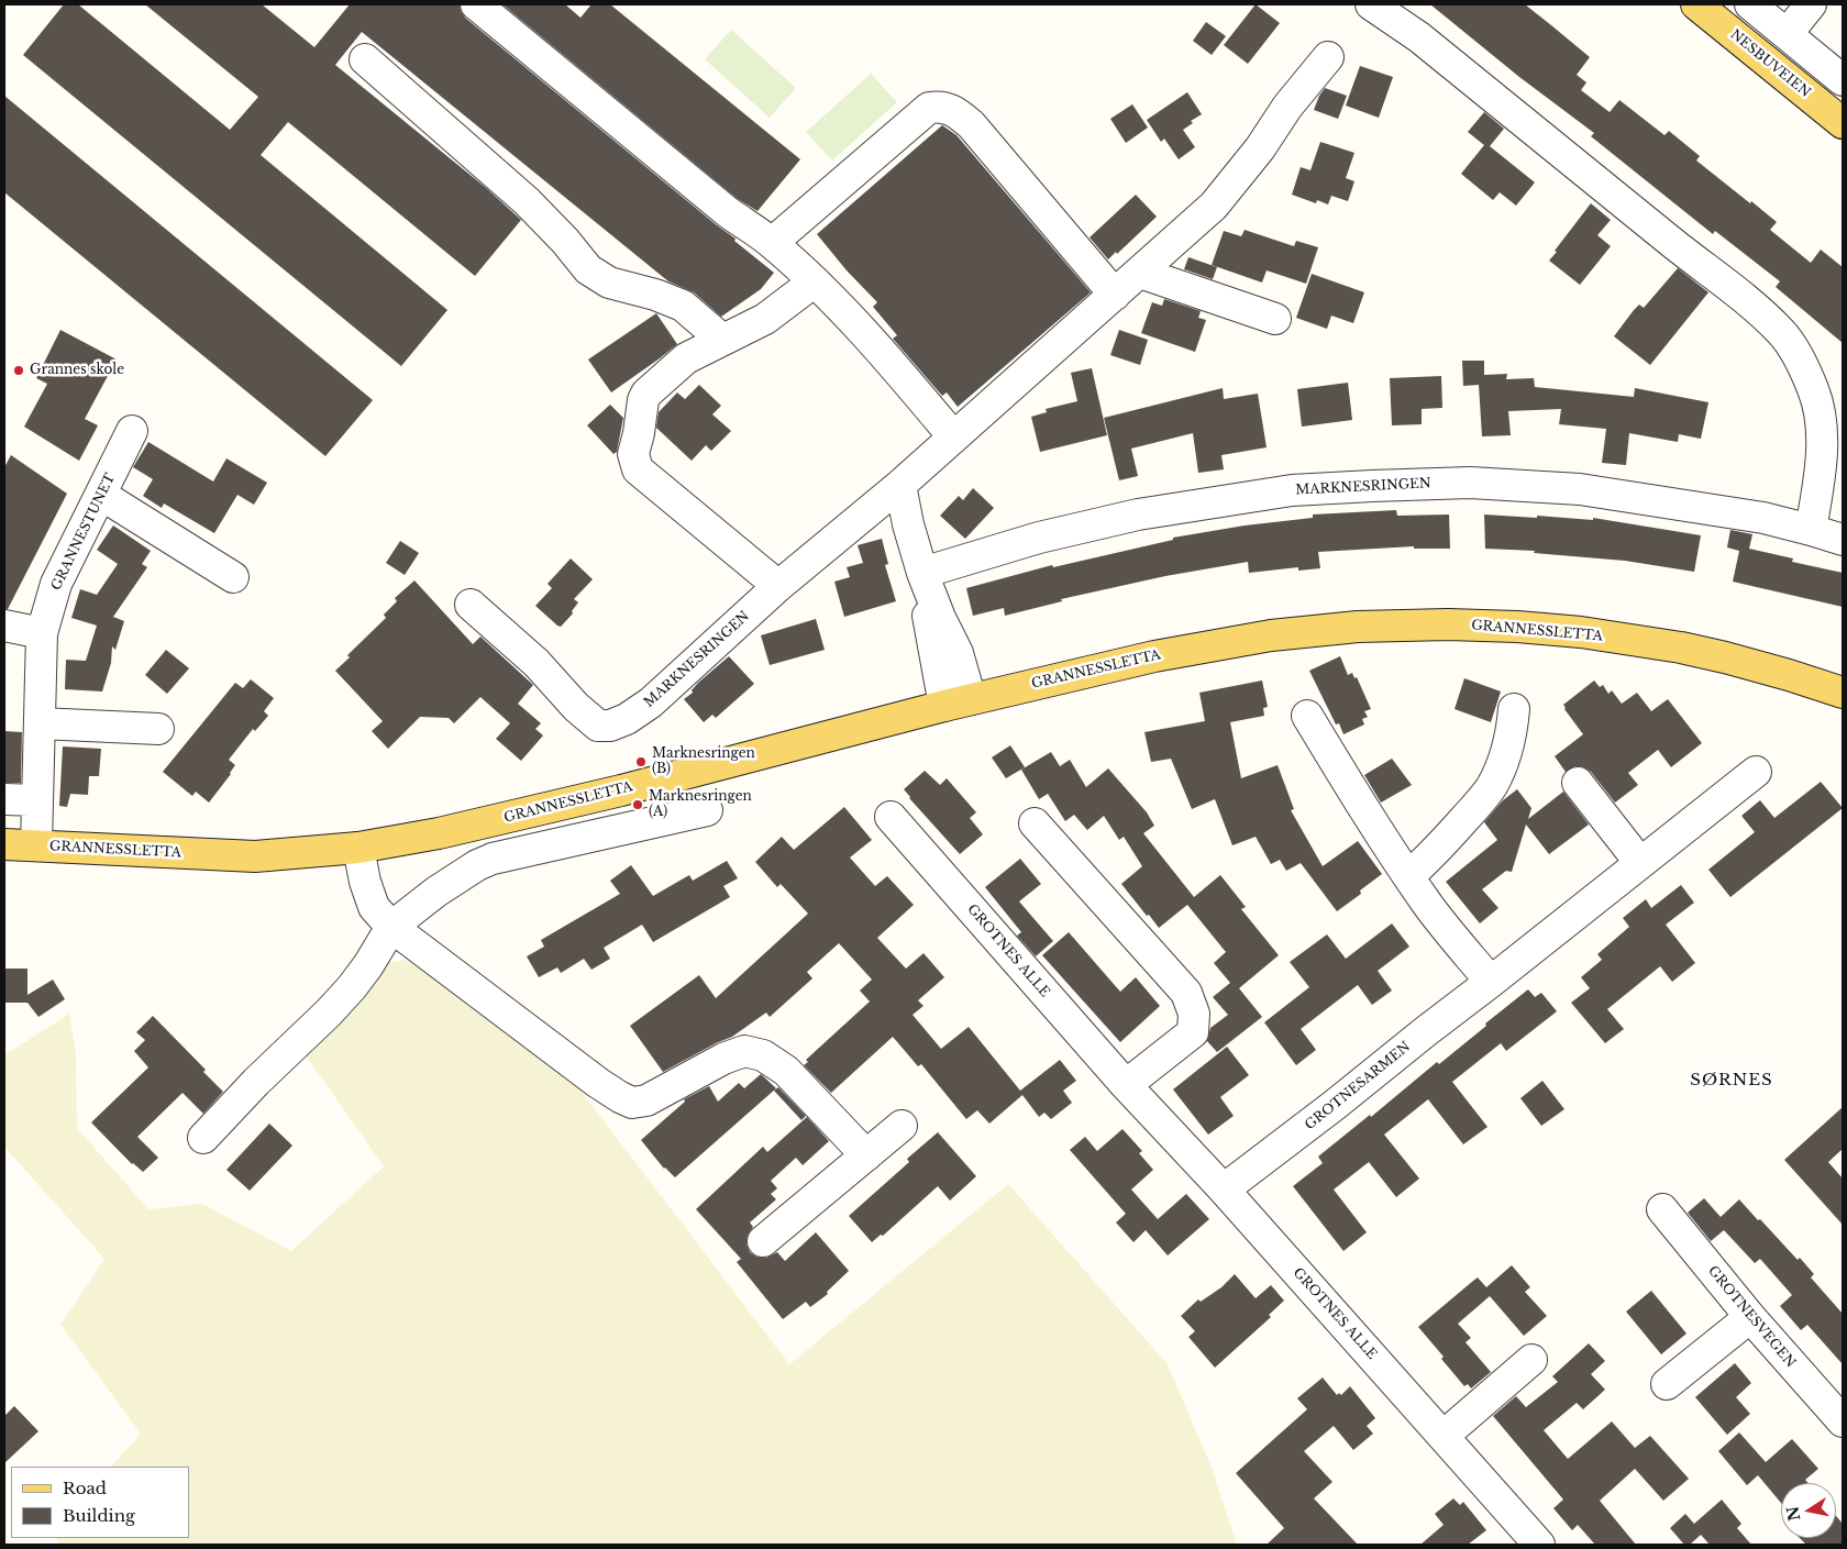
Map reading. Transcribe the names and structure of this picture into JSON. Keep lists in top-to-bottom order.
{
  "streets": {
    "main road": ["NESBUVEIEN", "GRANNESSLETTA"],
    "street": [
      "MARKNESRINGEN",
      "GRANNESTUNET",
      "GROTNES ALLE",
      "GROTNESARMEN",
      "GROTNESVEGEN"
    ]
  },
  "crossings": [
    ["GRANNESTUNET", "GRANNESSLETTA"],
    ["GROTNES ALLE", "GROTNESARMEN"]
  ],
  "districts": ["SØRNES"],
  "places": ["Grannes skole", "Marknesringen (B)", "Marknesringen (A)"],
  "legend": ["Road", "Building"],
  "north": "left"
}
